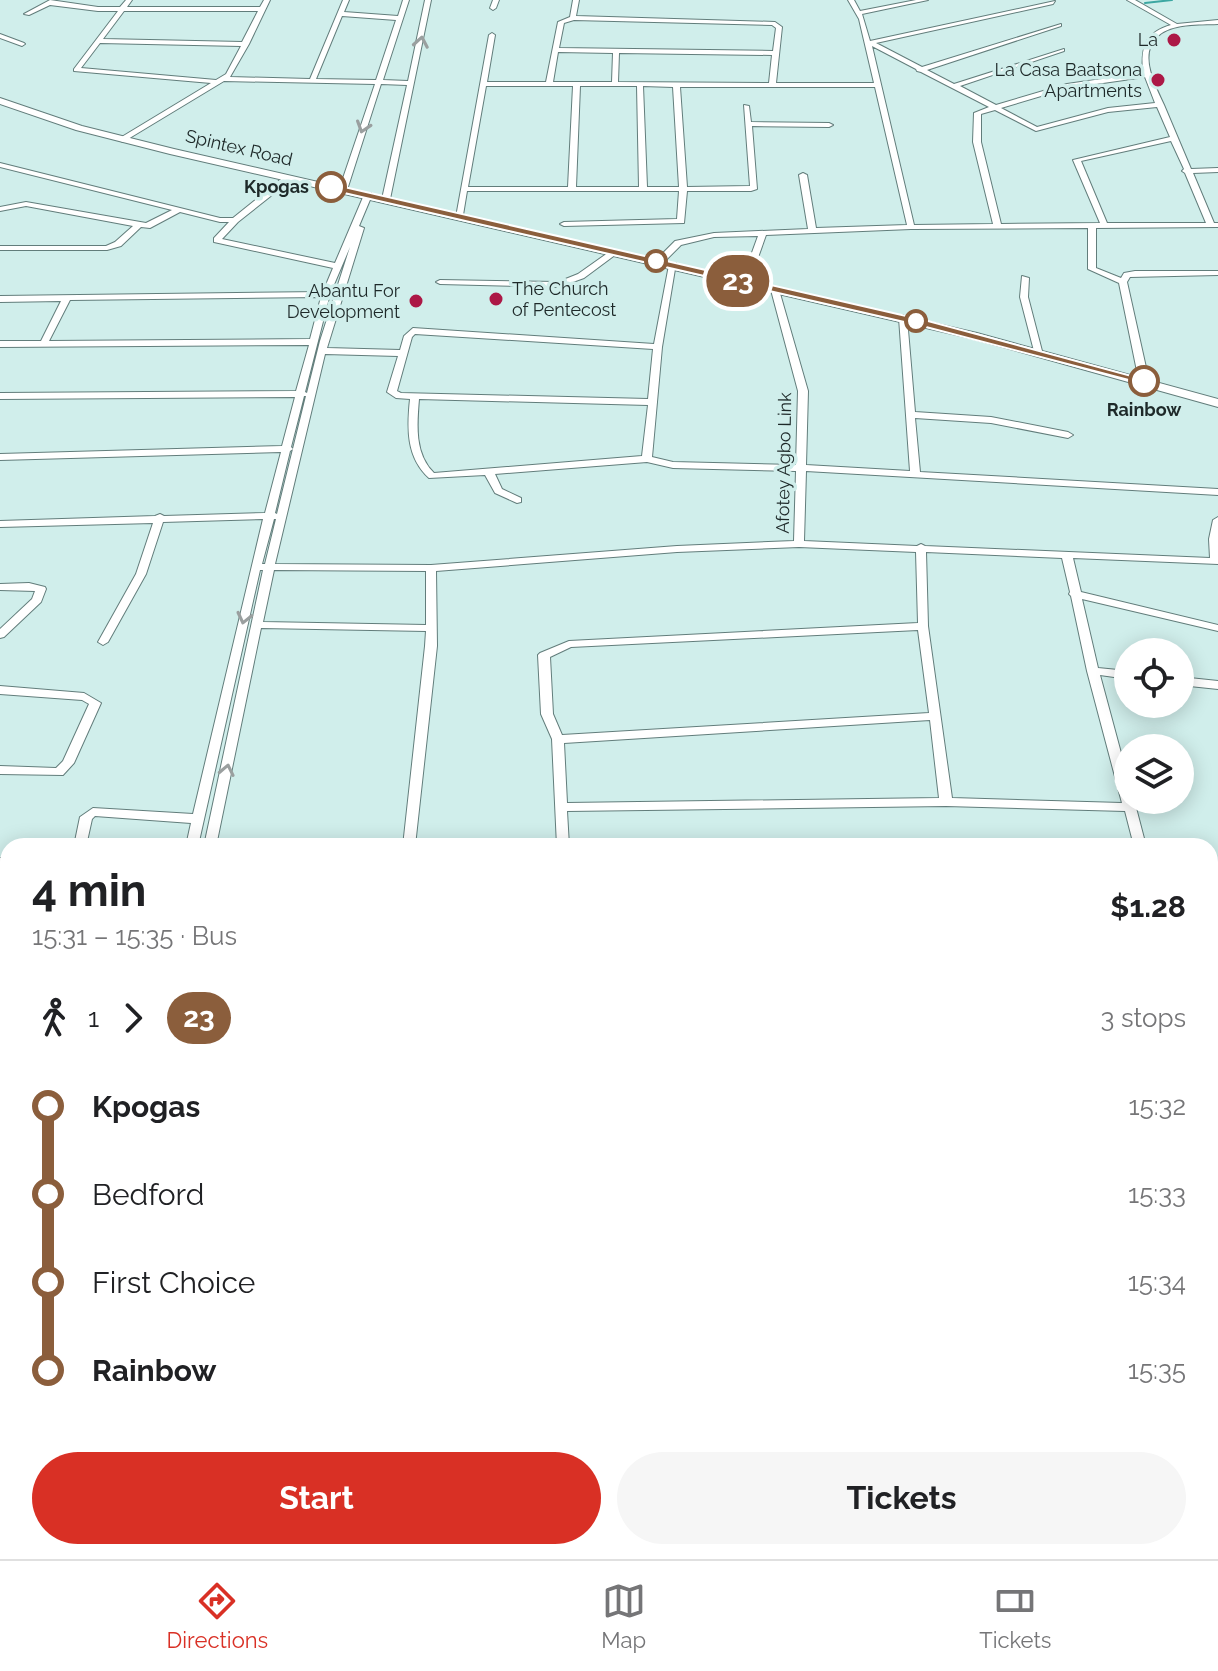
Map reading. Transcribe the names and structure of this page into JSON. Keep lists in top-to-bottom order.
{
  "streets": {
    "main road": ["Spintex Road"],
    "street": ["Afotey Agbo Link"]
  },
  "crossings": [
    ["Spintex Road", "Afotey Agbo Link"]
  ],
  "places": [
    "La",
    "La Casa Baatsona Apartments",
    "Kpogas",
    "The Church of Pentecost",
    "Abantu For Development",
    "Rainbow"
  ],
  "lines": ["bus line 23"],
  "page": {
    "on_map": "23",
    "heading": ["4 min", "15:31 – 15:35 · Bus", "$1.28"],
    "legs": ["1", "23", "3 stops"],
    "list": [
      {
        "name": "Kpogas",
        "value": "15:32"
      },
      {
        "name": "Bedford",
        "value": "15:33"
      },
      {
        "name": "First Choice",
        "value": "15:34"
      },
      {
        "name": "Rainbow",
        "value": "15:35"
      }
    ],
    "buttons": ["Start", "Tickets"],
    "tabs": ["Directions", "Map", "Tickets"]
  }
}
